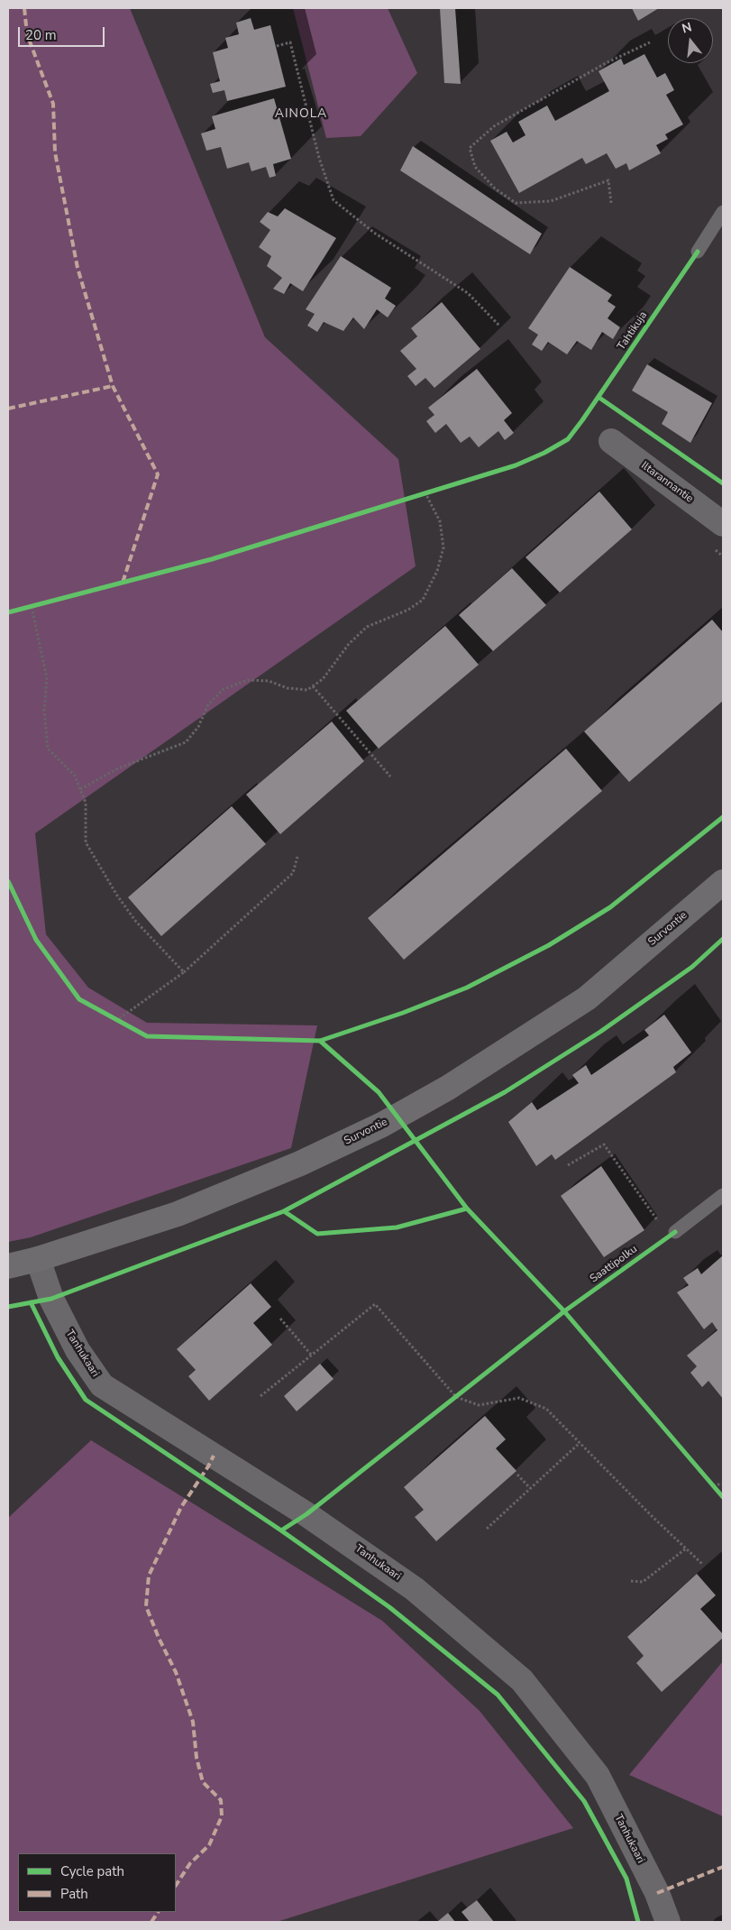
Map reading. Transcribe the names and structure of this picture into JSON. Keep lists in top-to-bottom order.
{
  "streets": {
    "main road": ["Survontie"],
    "street": ["Iltarannantie", "Tanhukaari"],
    "cycle path": ["Tahtikuja", "Saattipolku"]
  },
  "crossings": [
    ["Survontie", "Tanhukaari"]
  ],
  "districts": ["AINOLA"],
  "legend": ["Cycle path", "Path"],
  "scale_bar": "20 m",
  "north": "top"
}
